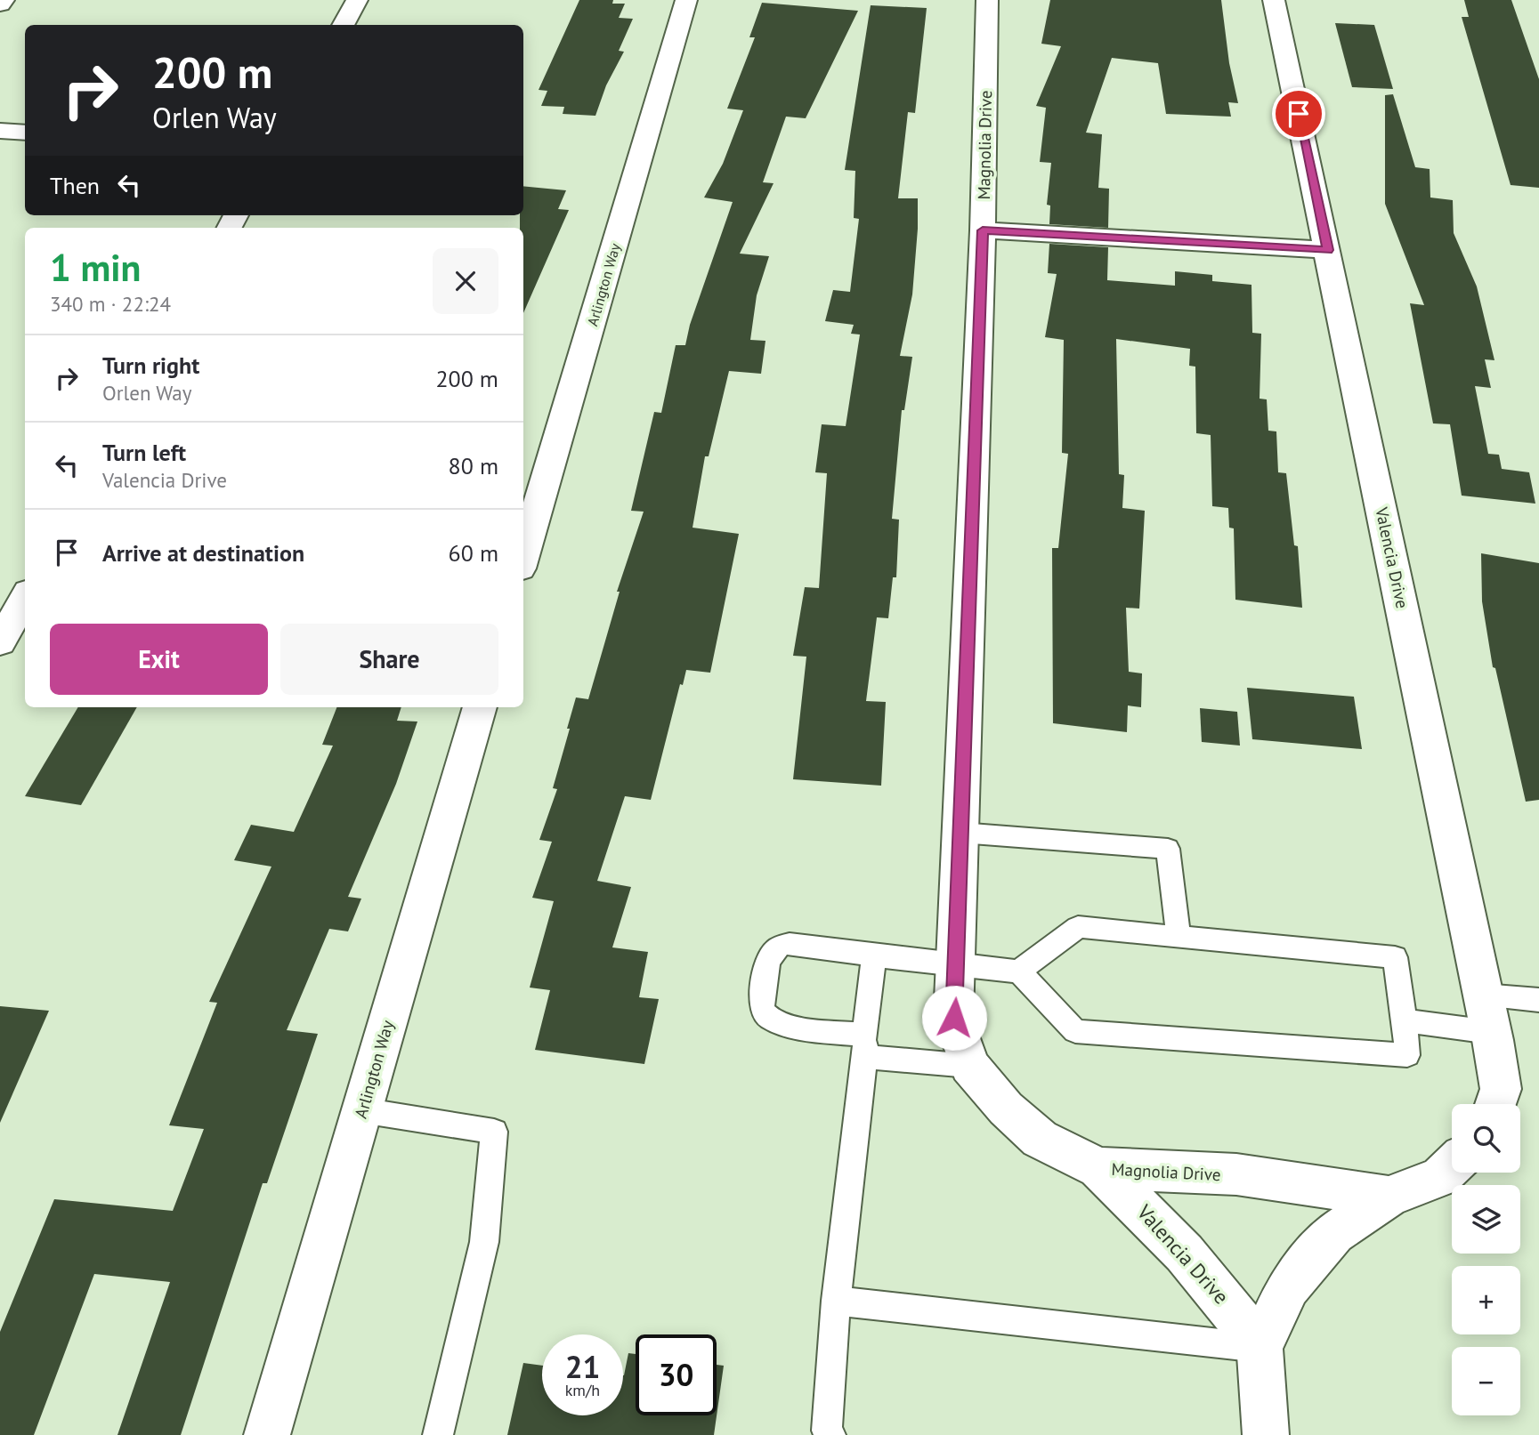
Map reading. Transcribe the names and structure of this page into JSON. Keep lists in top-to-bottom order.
{
  "streets": {
    "street": ["Magnolia Drive", "Arlington Way", "Valencia Drive"]
  },
  "crossings": [
    ["Magnolia Drive", "Valencia Drive"]
  ],
  "page": {
    "turn": ["200 m", "Orlen Way"],
    "then": "Then",
    "heading": ["1 min", "340 m · 22:24"],
    "list": [
      {
        "name": "Turn right",
        "note": "Orlen Way",
        "value": "200 m"
      },
      {
        "name": "Turn left",
        "note": "Valencia Drive",
        "value": "80 m"
      },
      {
        "name": "Arrive at destination",
        "value": "60 m"
      }
    ],
    "buttons": ["Exit", "Share"],
    "map_buttons": ["+", "−"],
    "speed": "21 km/h",
    "limit": "30"
  }
}
